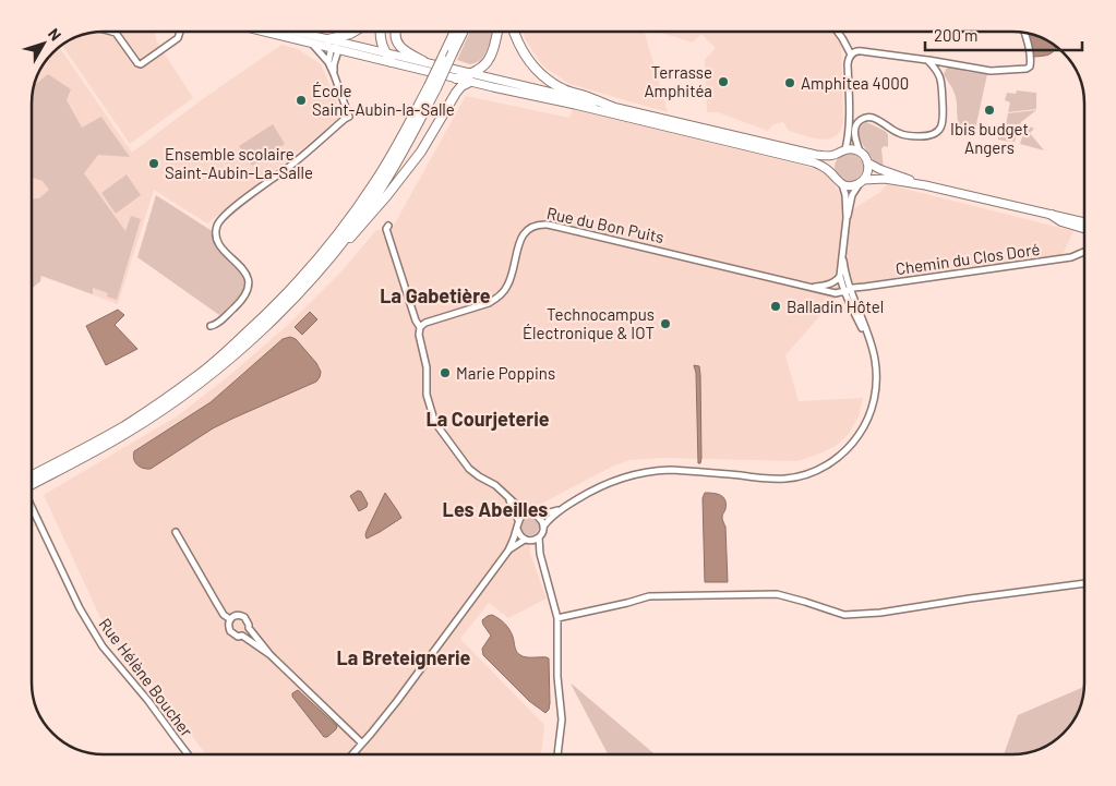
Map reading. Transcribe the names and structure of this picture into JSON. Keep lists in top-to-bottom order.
{
  "streets": {
    "street": ["Rue du Bon Puits", "Chemin du Clos Doré", "Rue Hélène Boucher"]
  },
  "crossings": [
    ["Rue du Bon Puits", "Chemin du Clos Doré"]
  ],
  "districts": [
    "La Gabetière",
    "La Courjeterie",
    "Les Abeilles",
    "La Breteignerie"
  ],
  "places": [
    "Terrasse Amphitéa",
    "Amphitea 4000",
    "École Saint-Aubin-la-Salle",
    "Ibis budget Angers",
    "Ensemble scolaire Saint-Aubin-La-Salle",
    "Balladin Hôtel",
    "Technocampus Électronique & IOT",
    "Marie Poppins"
  ],
  "scale_bar": "200 m",
  "north": "top right"
}
